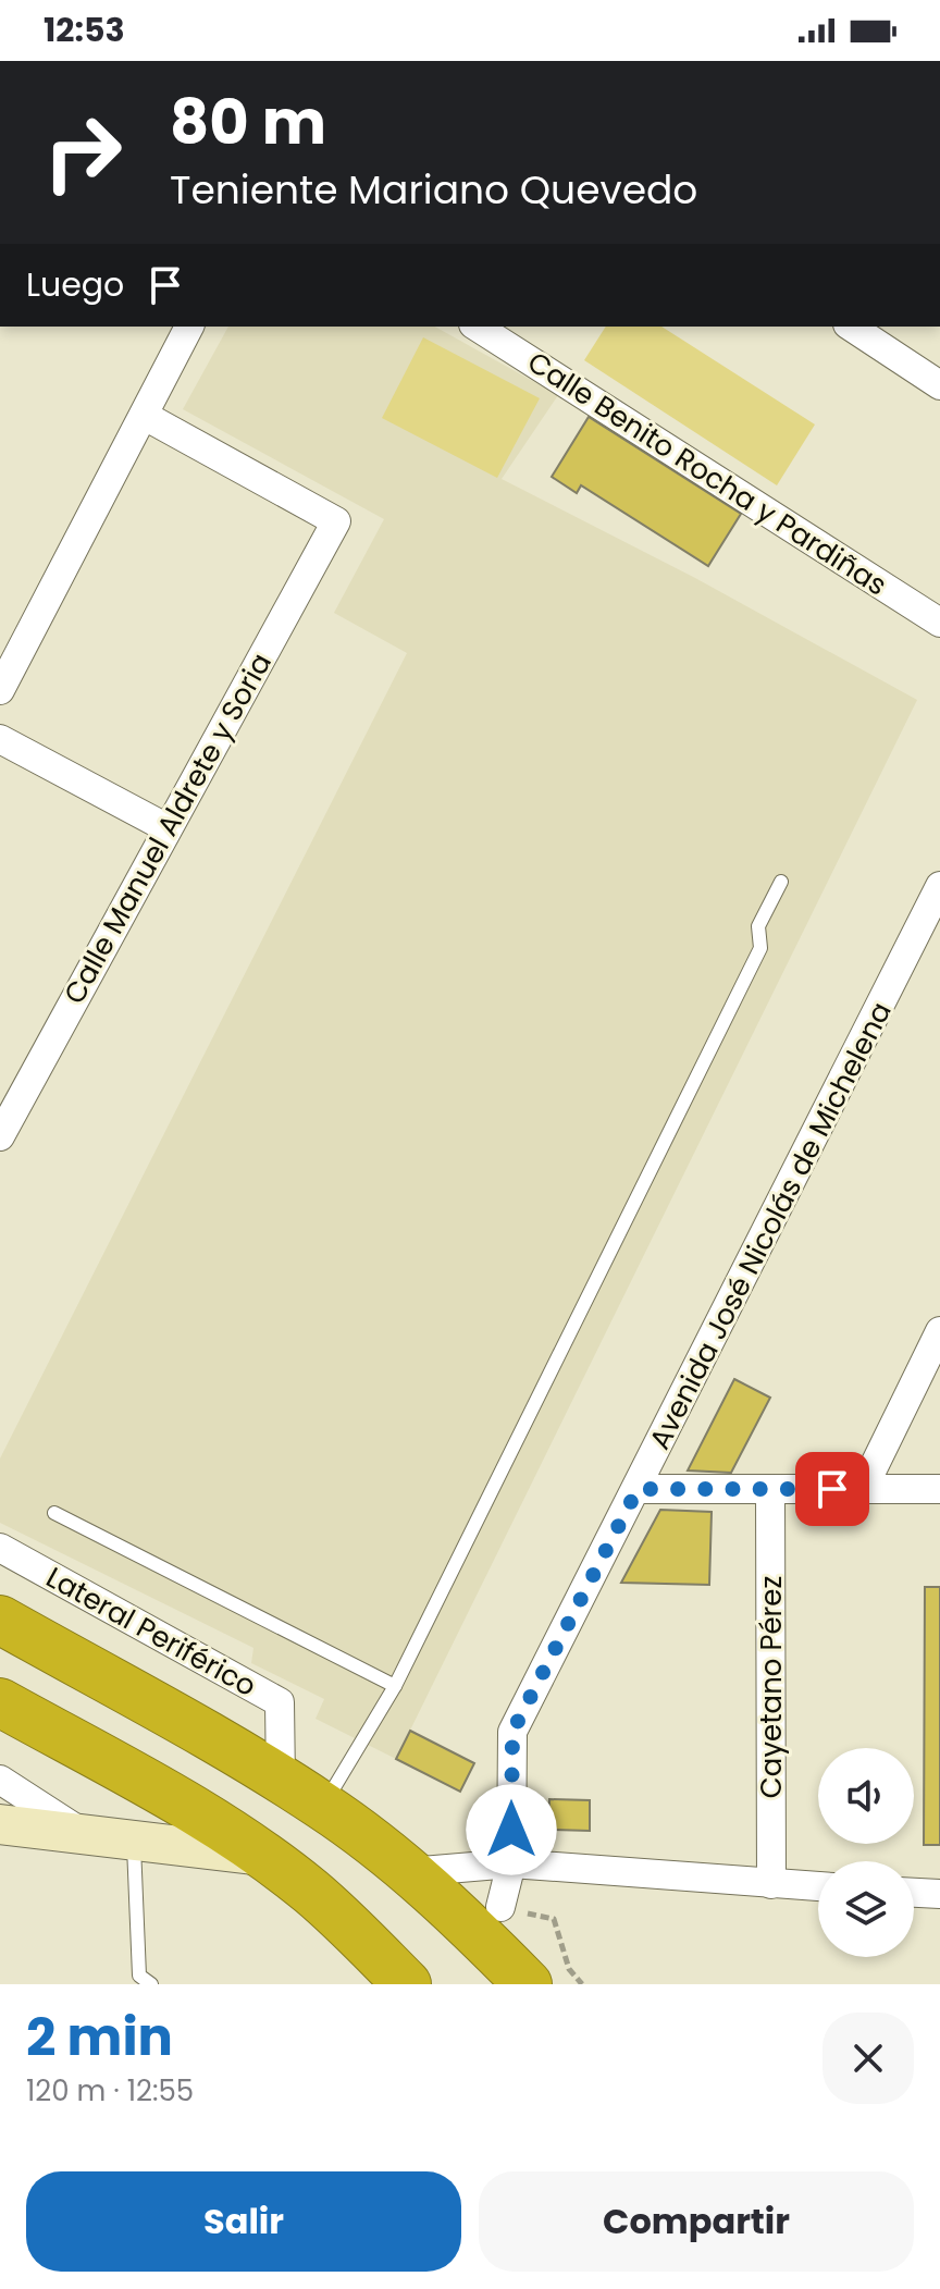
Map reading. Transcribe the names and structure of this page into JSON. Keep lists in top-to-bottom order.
{
  "streets": {
    "street": [
      "Calle Benito Rocha y Pardiñas",
      "Calle Manuel Aldrete y Soria",
      "Avenida José Nicolás de Michelena",
      "Lateral Periférico",
      "Cayetano Pérez"
    ]
  },
  "page": {
    "status": "12:53",
    "turn": ["80 m", "Teniente Mariano Quevedo"],
    "then": "Luego",
    "heading": ["2 min", "120 m · 12:55"],
    "buttons": ["Salir", "Compartir"]
  }
}
